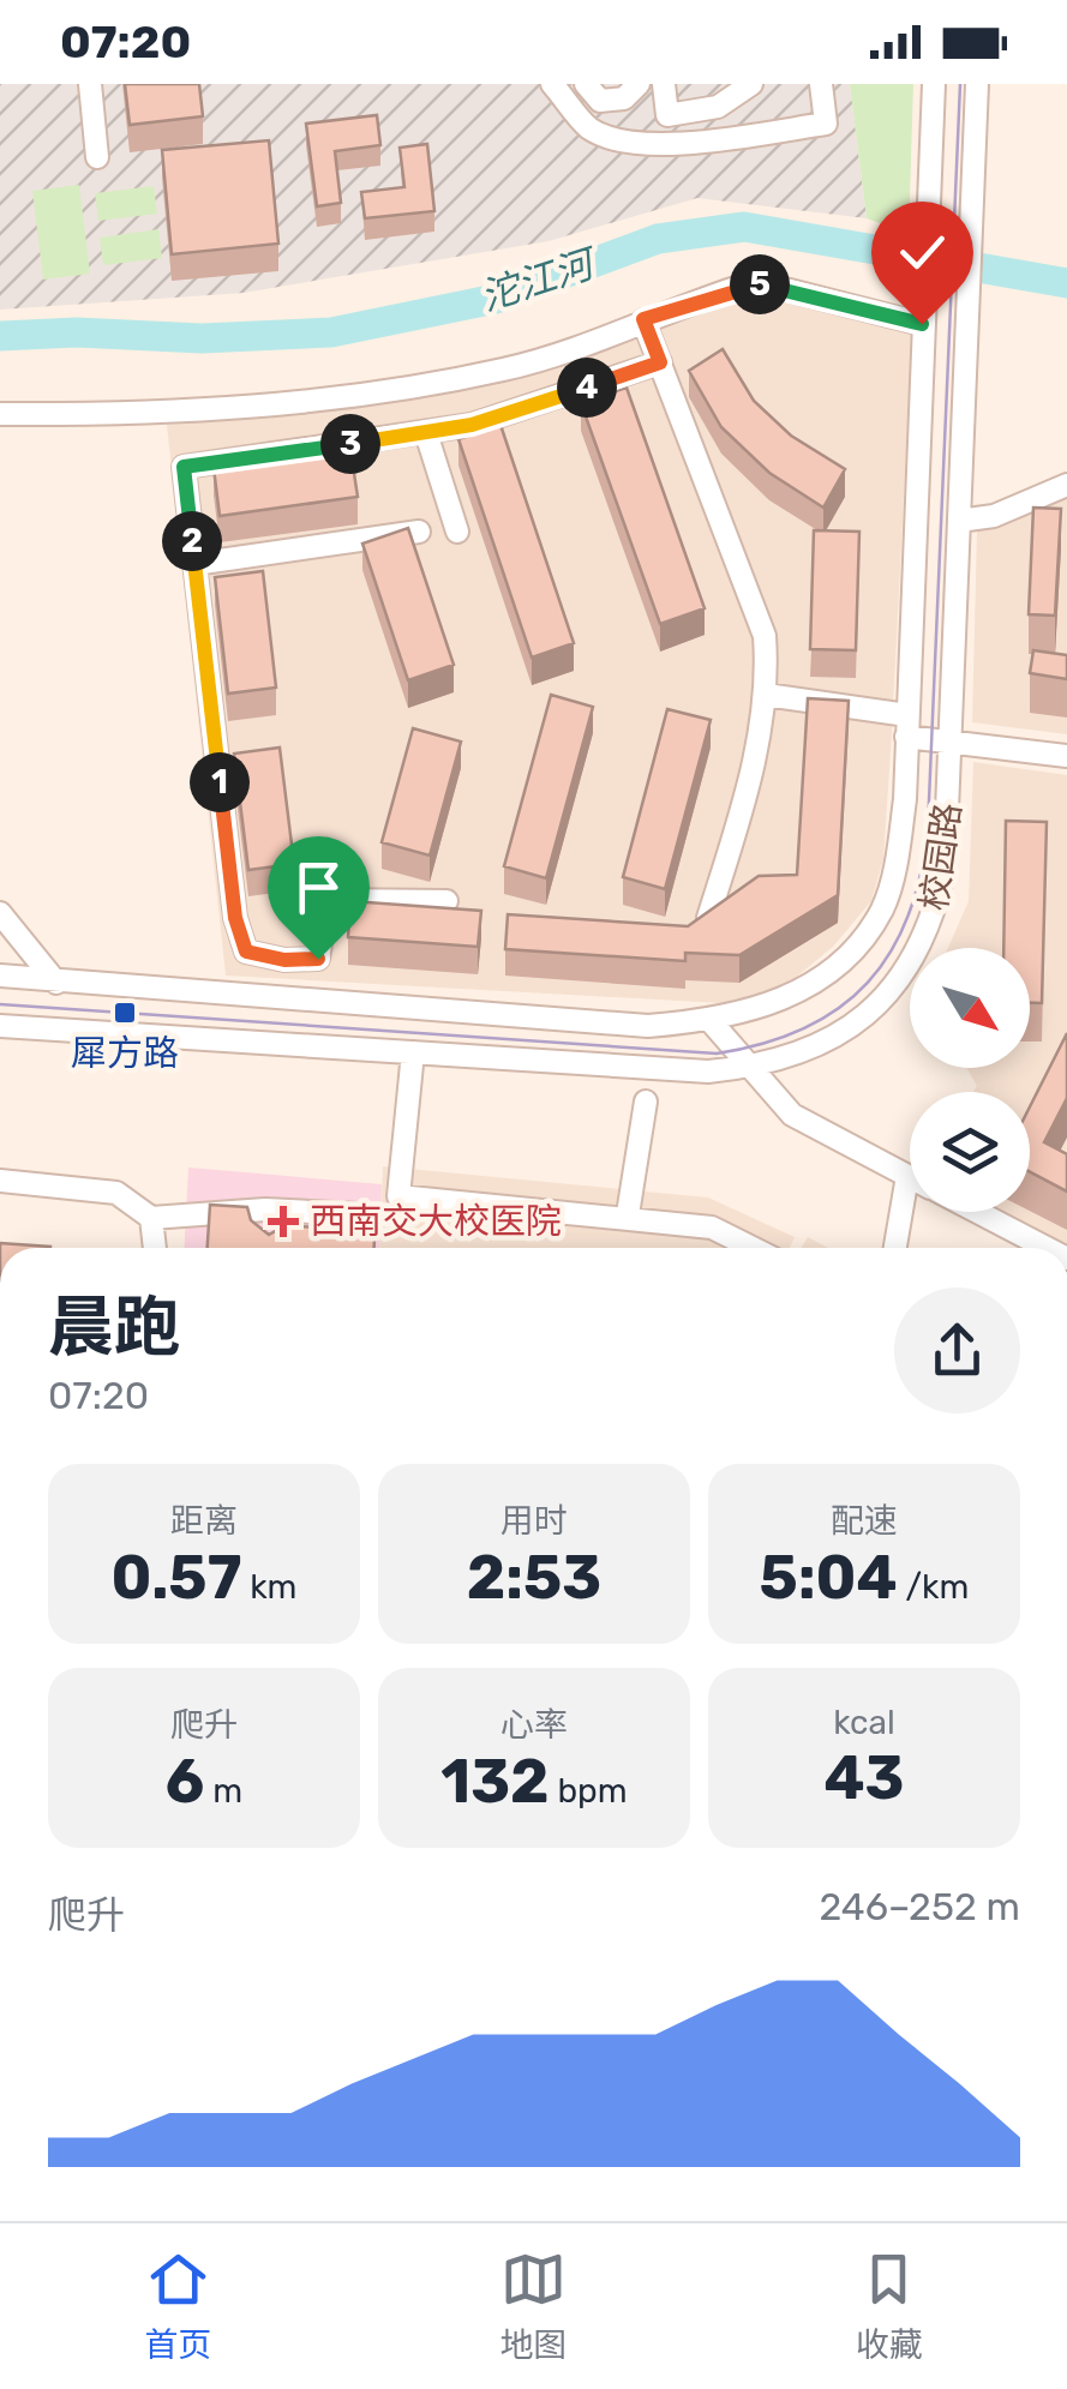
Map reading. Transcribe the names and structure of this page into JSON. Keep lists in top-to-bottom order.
{
  "streets": {
    "street": ["校园路"]
  },
  "water": ["沱江河"],
  "places": {
    "transit": ["犀方路"],
    "health": ["西南交大校医院"]
  },
  "north": "bottom right",
  "page": {
    "status": "07:20",
    "pins": [
      "5",
      "4",
      "3",
      "2",
      "1"
    ],
    "heading": ["晨跑", "07:20"],
    "stats": [
      ["距离", "0.57 km"],
      ["用时", "2:53"],
      ["配速", "5:04 /km"],
      ["爬升", "6 m"],
      ["心率", "132 bpm"],
      ["kcal", "43"]
    ],
    "chart": ["爬升", "246–252 m"],
    "tabs": ["首页", "地图", "收藏"]
  }
}
